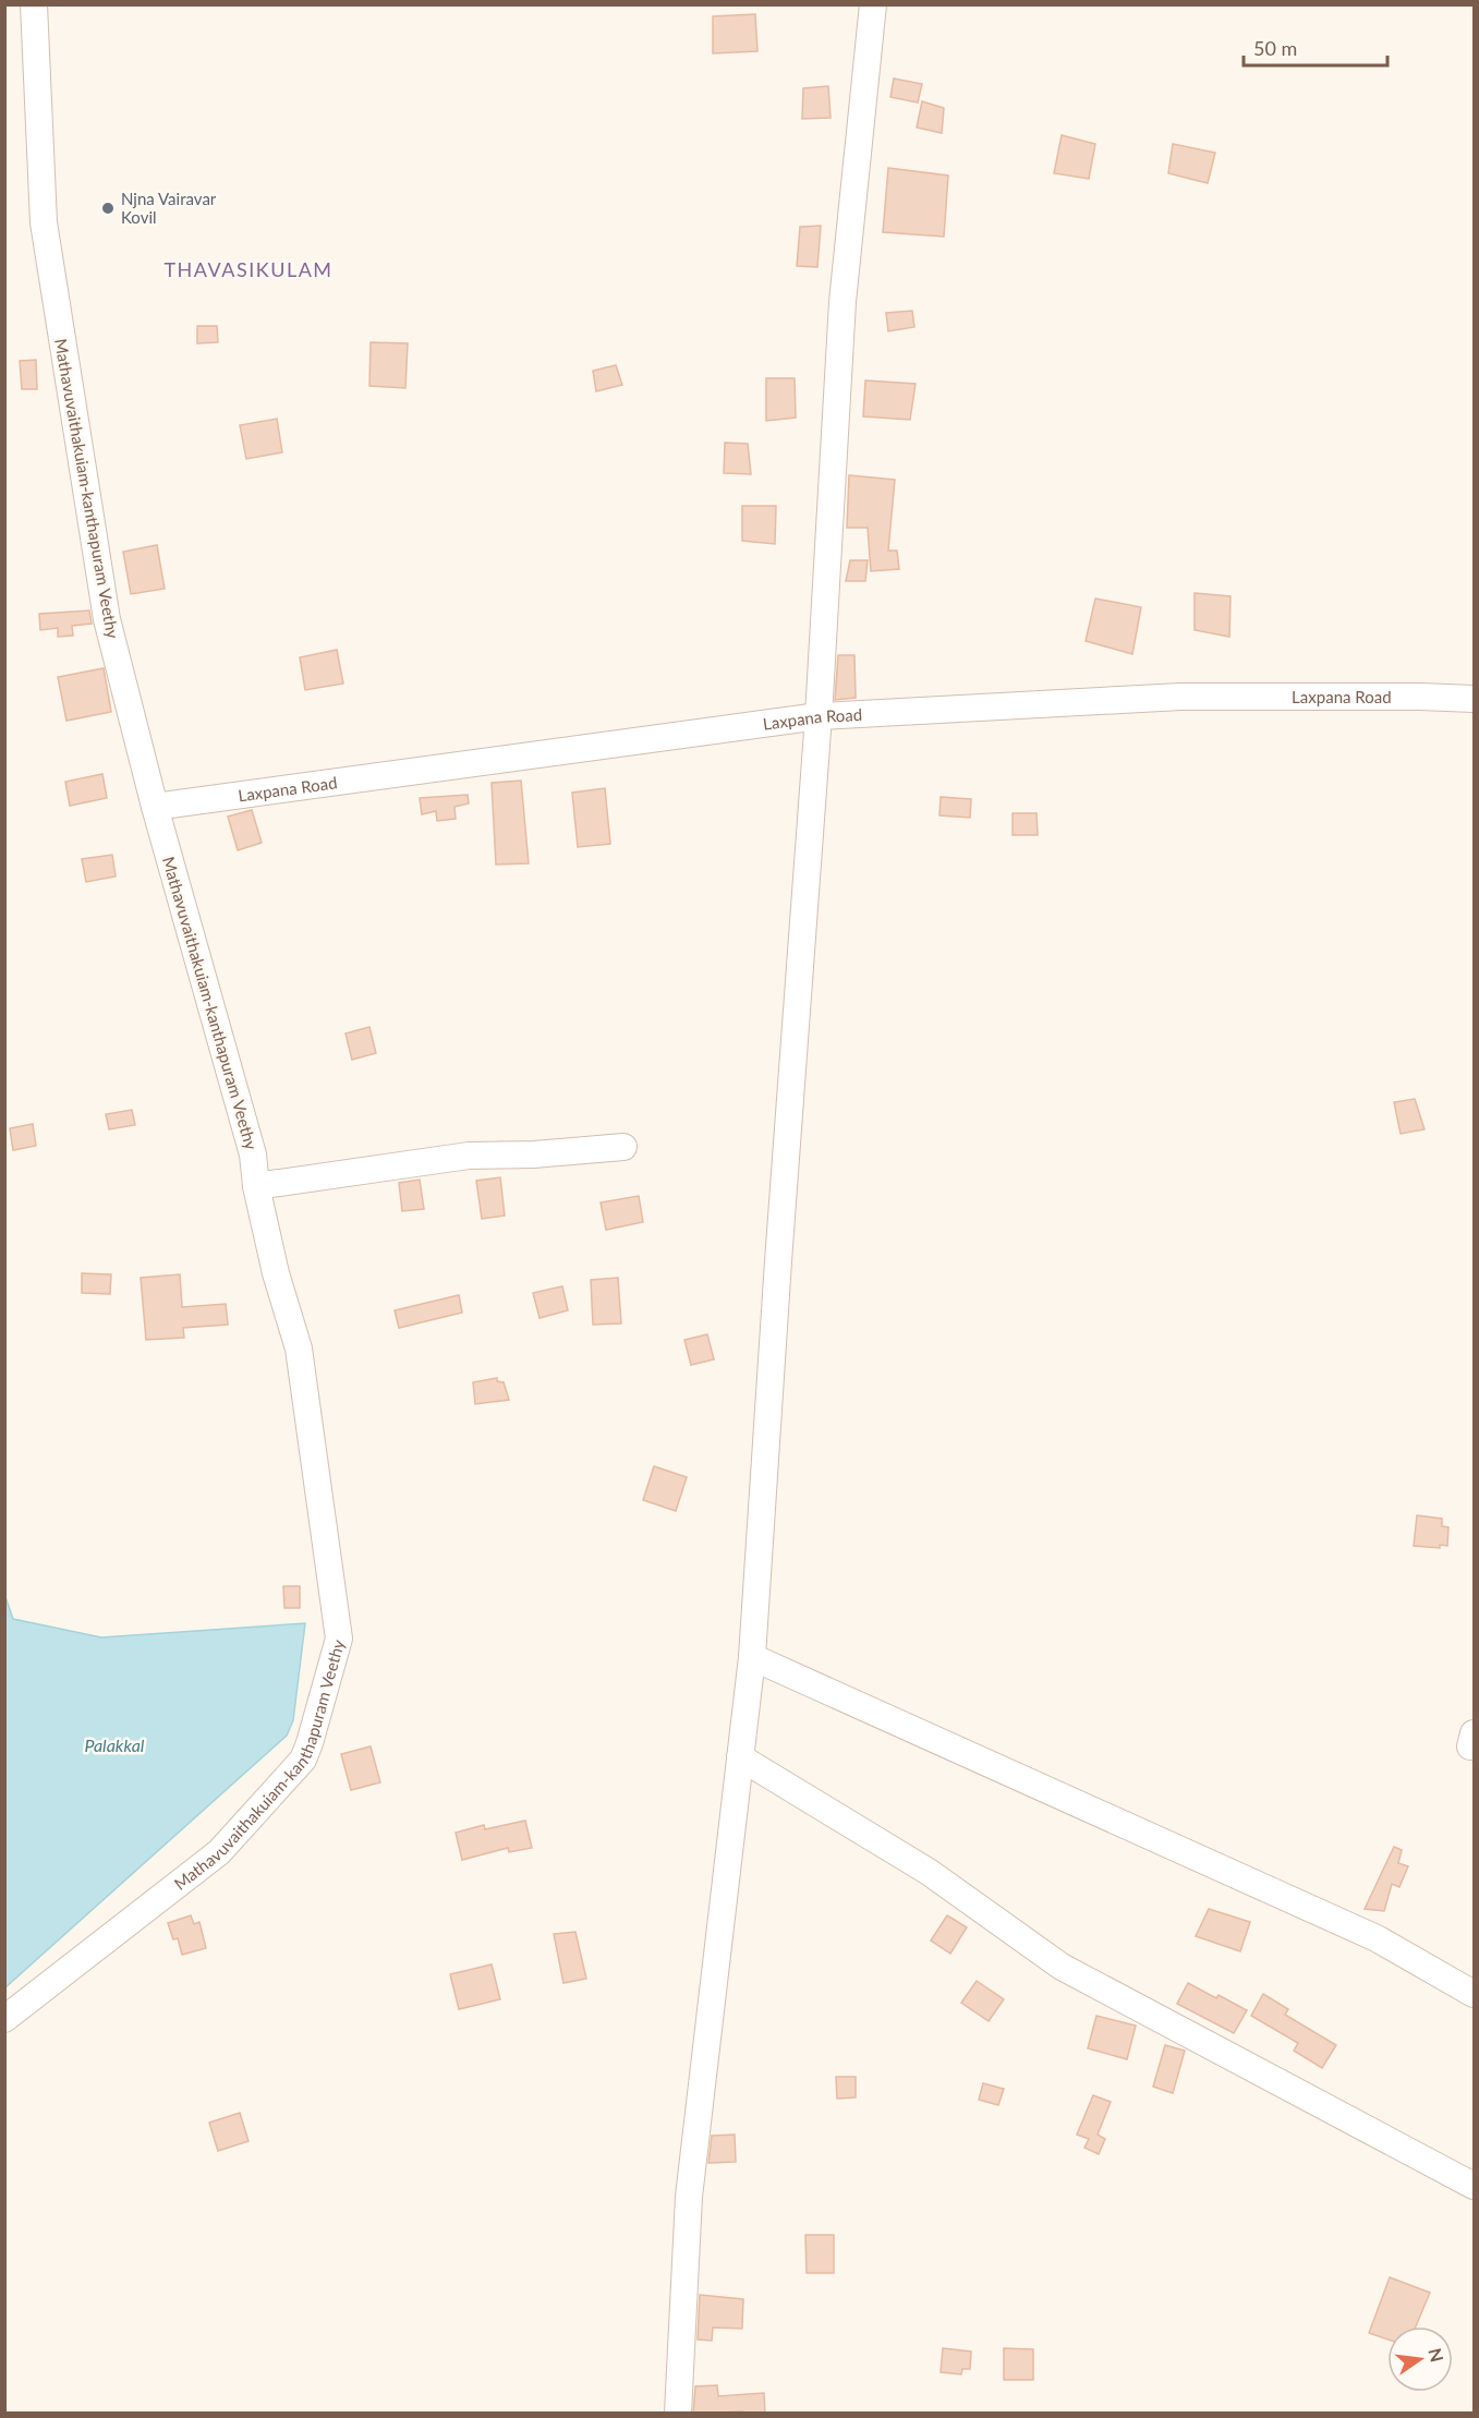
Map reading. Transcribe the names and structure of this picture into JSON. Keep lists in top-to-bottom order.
{
  "streets": {
    "street": ["Mathavuvaithakuiam-kanthapuram Veethy", "Laxpana Road"]
  },
  "crossings": [
    ["Mathavuvaithakuiam-kanthapuram Veethy", "Laxpana Road"]
  ],
  "districts": ["THAVASIKULAM"],
  "water": ["Palakkal"],
  "places": ["Njna Vairavar Kovil"],
  "scale_bar": "50 m",
  "north": "right"
}
